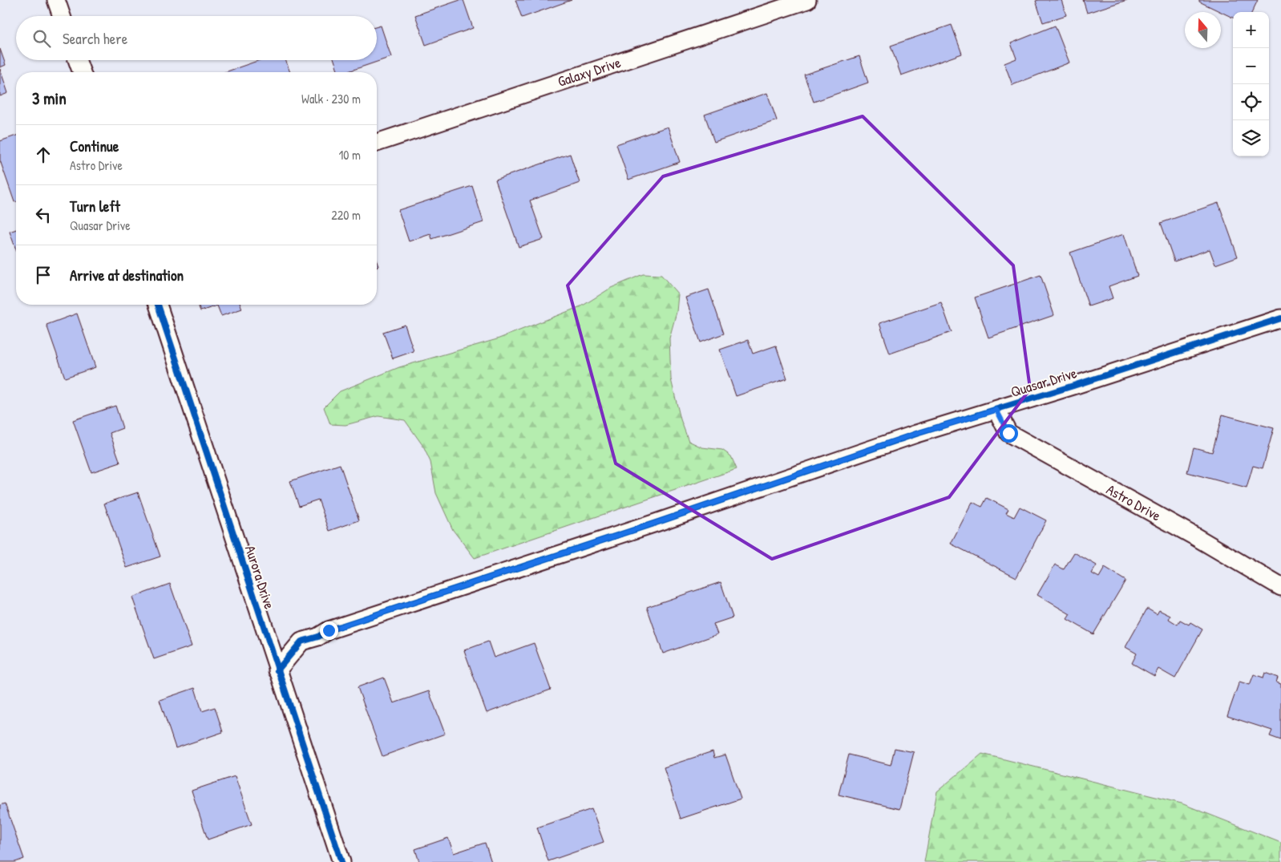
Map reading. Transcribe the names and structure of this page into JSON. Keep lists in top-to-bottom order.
{
  "streets": {
    "street": [
      "Galaxy Drive",
      "Quasar Drive",
      "Astro Drive",
      "Aurora Drive"
    ]
  },
  "crossings": [
    ["Quasar Drive", "Astro Drive"],
    ["Quasar Drive", "Aurora Drive"]
  ],
  "north": "top",
  "page": {
    "map_buttons": ["+", "−"],
    "search": "Search here",
    "heading": ["3 min", "Walk · 230 m"],
    "list": [
      ["Continue", "Astro Drive", "10 m"],
      ["Turn left", "Quasar Drive", "220 m"],
      "Arrive at destination"
    ]
  }
}
